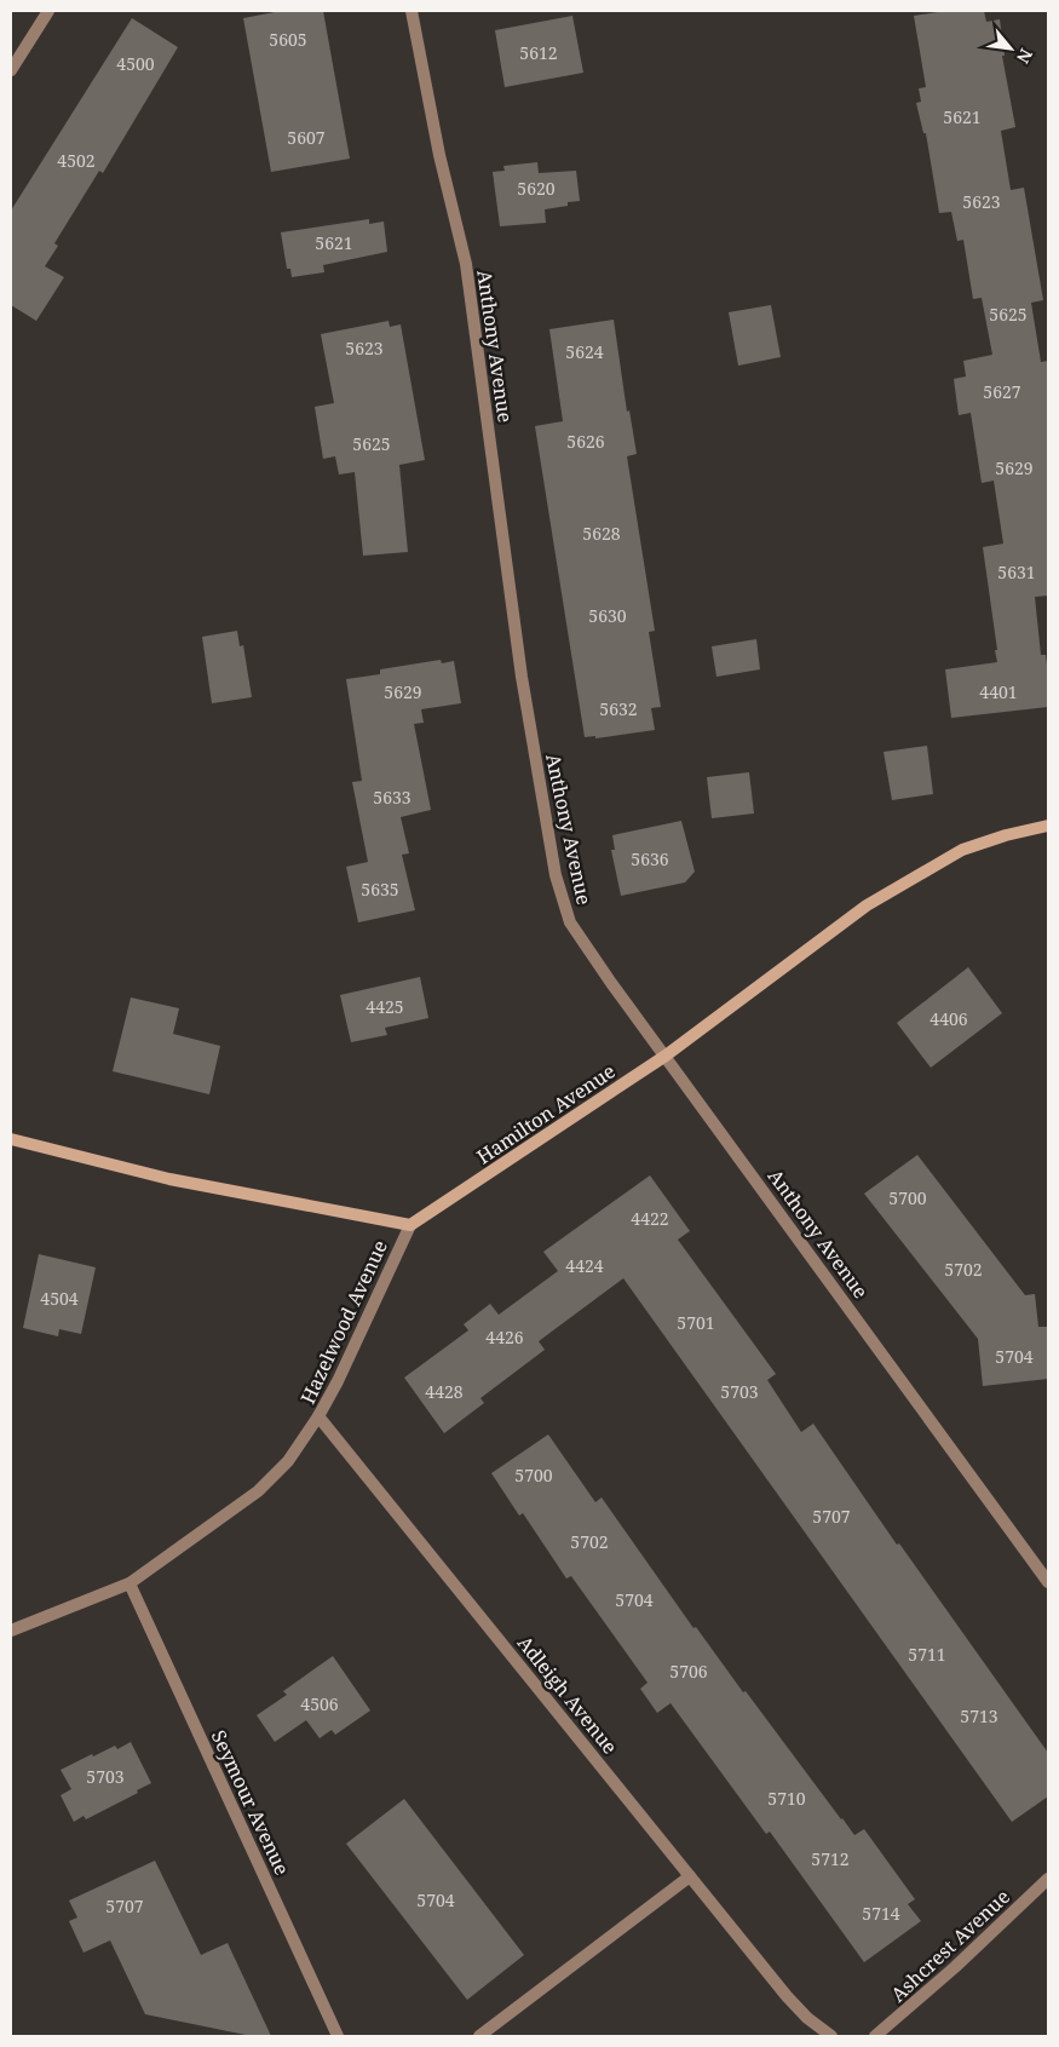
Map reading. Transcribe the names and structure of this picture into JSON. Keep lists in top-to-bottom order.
{
  "streets": {
    "street": [
      "Anthony Avenue",
      "Hamilton Avenue",
      "Hazelwood Avenue",
      "Adleigh Avenue",
      "Seymour Avenue",
      "Ashcrest Avenue"
    ]
  },
  "crossings": [
    ["Anthony Avenue", "Hamilton Avenue"],
    ["Hamilton Avenue", "Hazelwood Avenue"],
    ["Hazelwood Avenue", "Adleigh Avenue"],
    ["Hazelwood Avenue", "Seymour Avenue"]
  ],
  "house_numbers": [
    "5605",
    "5612",
    "4500",
    "5621",
    "5607",
    "4502",
    "5620",
    "5623",
    "5621",
    "5625",
    "5623",
    "5624",
    "5627",
    "5626",
    "5625",
    "5629",
    "5628",
    "5631",
    "5630",
    "5629",
    "4401",
    "5632",
    "5633",
    "5636",
    "5635",
    "4425",
    "4406",
    "5700",
    "4422",
    "4424",
    "5702",
    "4504",
    "5701",
    "4426",
    "5704",
    "4428",
    "5703",
    "5700",
    "5707",
    "5702",
    "5704",
    "5711",
    "5706",
    "4506",
    "5713",
    "5703",
    "5710",
    "5712",
    "5704",
    "5707",
    "5714"
  ],
  "north": "bottom right"
}
